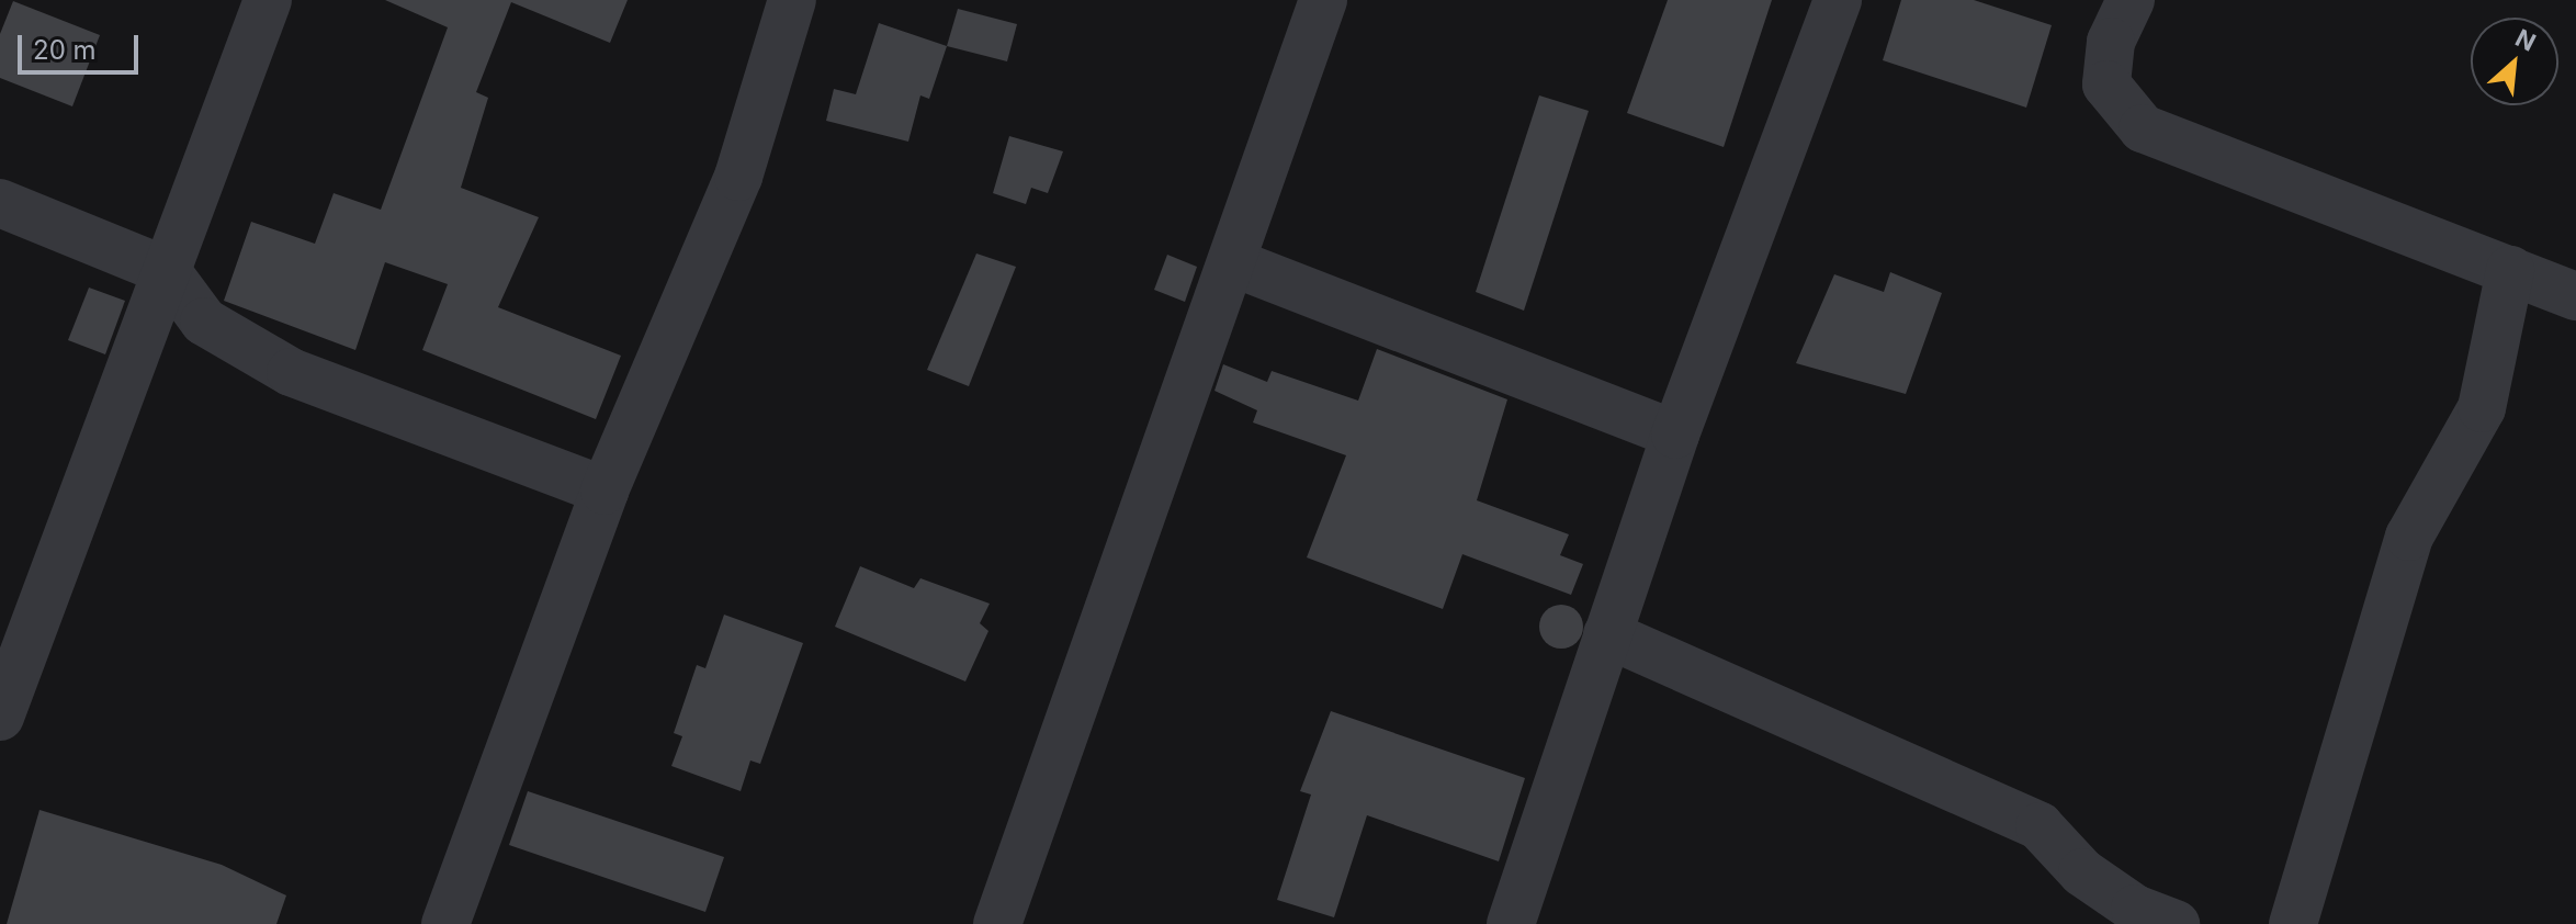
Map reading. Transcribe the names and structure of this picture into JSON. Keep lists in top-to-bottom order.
{
  "scale_bar": "20 m",
  "north": "top right"
}
